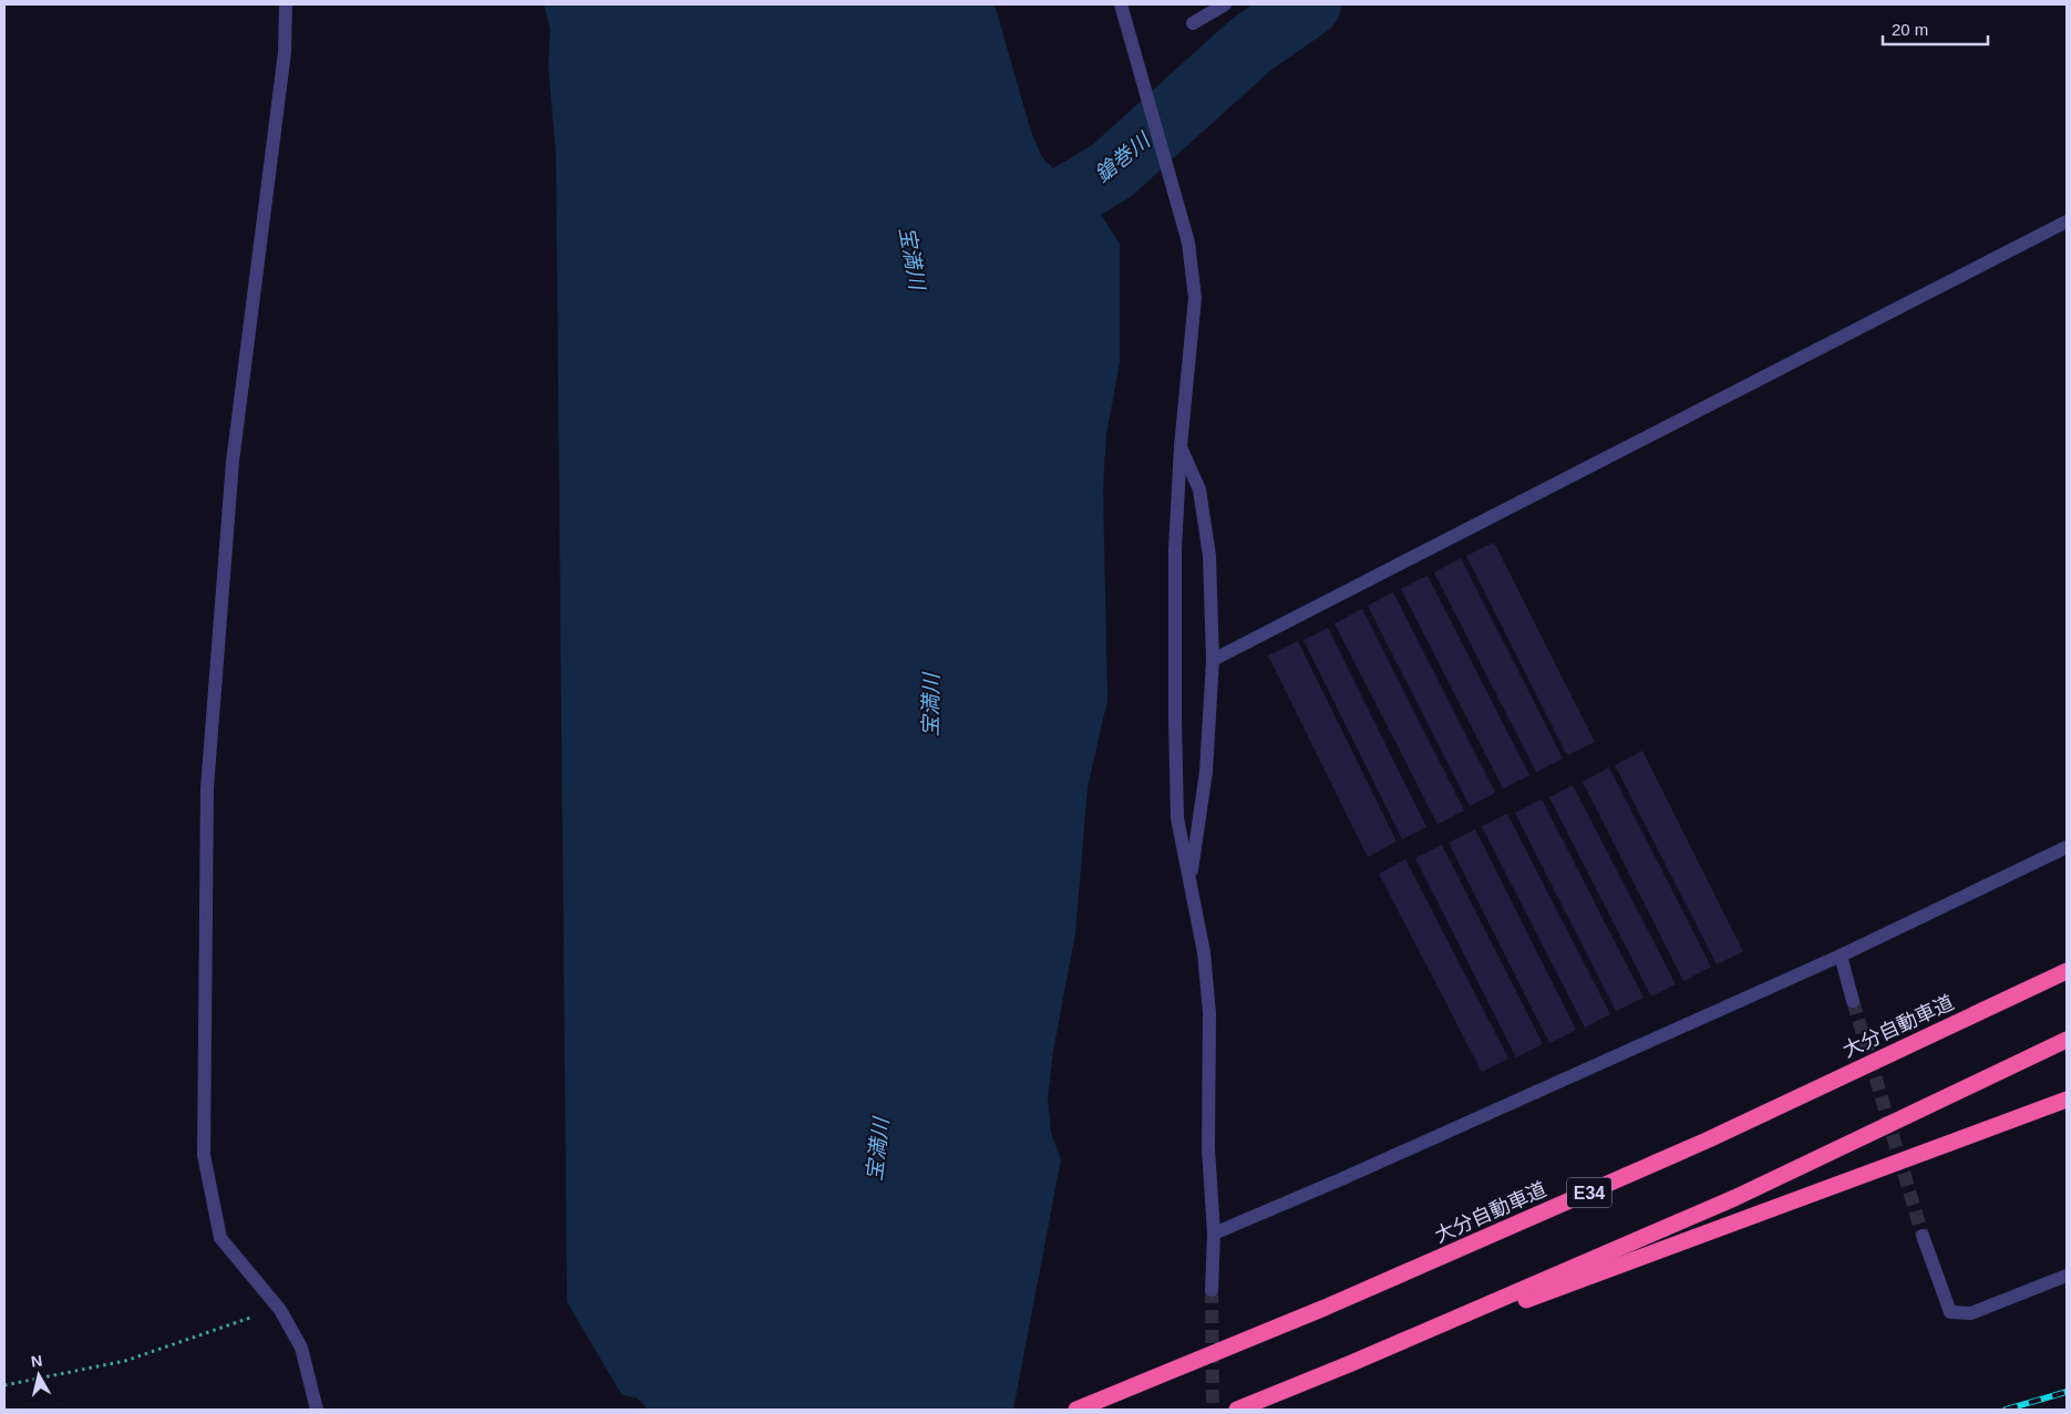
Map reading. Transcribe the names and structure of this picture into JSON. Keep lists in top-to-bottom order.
{
  "streets": {
    "highway": ["大分自動車道", "E34"]
  },
  "water": ["鎗巻川", "宝満川"],
  "scale_bar": "20 m",
  "north": "top"
}
